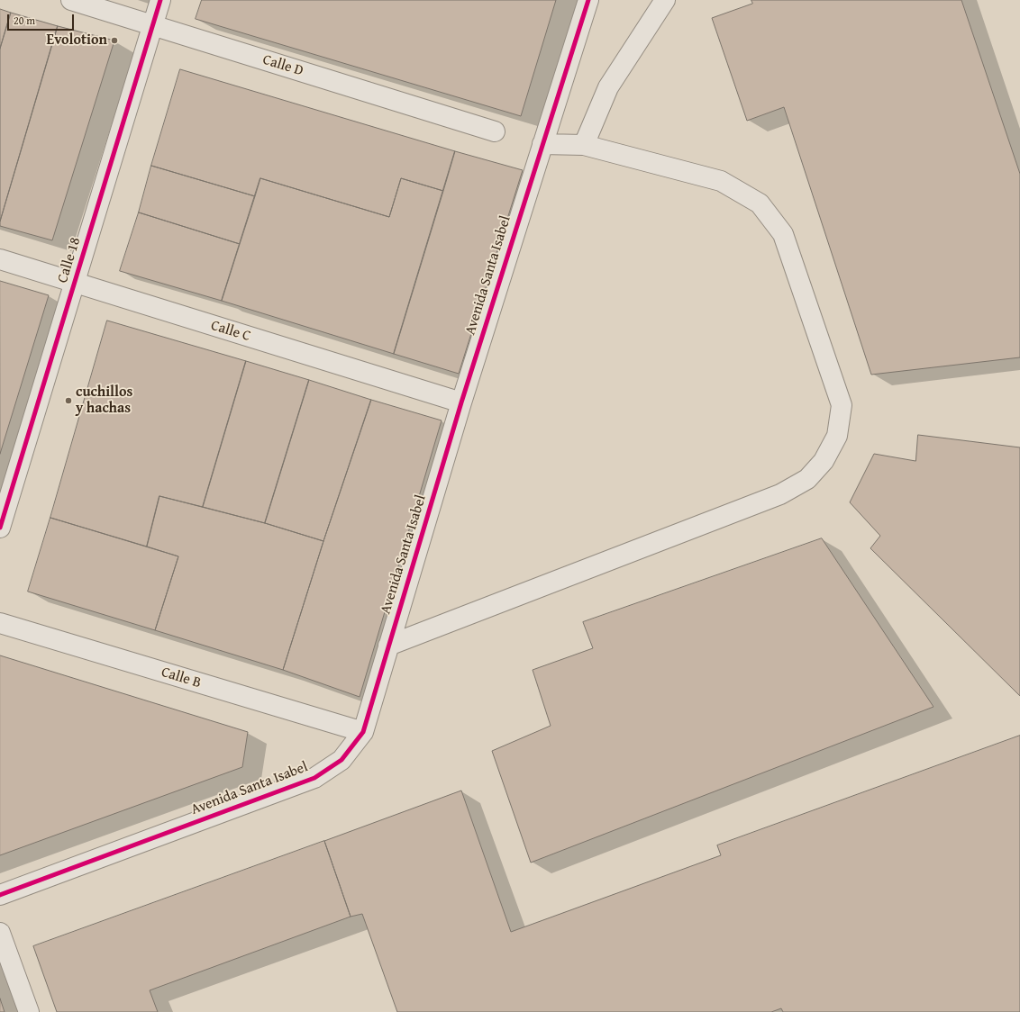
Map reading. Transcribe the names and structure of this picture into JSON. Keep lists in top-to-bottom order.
{
  "streets": {
    "street": [
      "Calle D",
      "Calle 18",
      "Avenida Santa Isabel",
      "Calle C",
      "Calle B"
    ]
  },
  "crossings": [
    ["Calle D", "Calle 18"],
    ["Calle 18", "Calle C"],
    ["Avenida Santa Isabel", "Calle C"],
    ["Avenida Santa Isabel", "Calle B"]
  ],
  "places": ["Evolotion", "cuchillos y hachas"],
  "scale_bar": "20 m"
}
